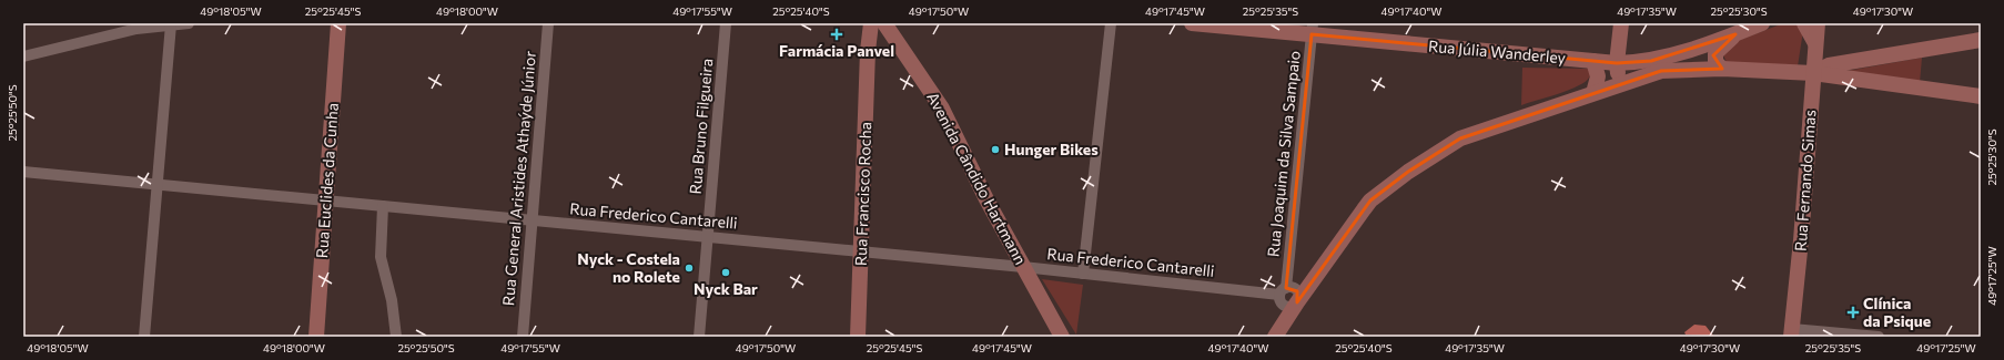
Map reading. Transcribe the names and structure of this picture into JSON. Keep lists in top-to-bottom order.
{
  "streets": {
    "main road": [
      "Rua Júlia Wanderley",
      "Avenida Cândido Hartmann",
      "Rua Euclides da Cunha",
      "Rua Fernando Simas",
      "Rua Francisco Rocha"
    ],
    "street": [
      "Rua Bruno Filgueira",
      "Rua Joaquim da Silva Sampaio",
      "Rua General Aristides Athaýde Júnior",
      "Rua Frederico Cantarelli"
    ]
  },
  "crossings": [
    ["Rua Júlia Wanderley", "Rua Joaquim da Silva Sampaio"],
    ["Rua Bruno Filgueira", "Rua Frederico Cantarelli"],
    ["Rua Joaquim da Silva Sampaio", "Rua Frederico Cantarelli"],
    ["Rua General Aristides Athaýde Júnior", "Rua Frederico Cantarelli"],
    ["Avenida Cândido Hartmann", "Rua Frederico Cantarelli"],
    ["Rua Euclides da Cunha", "Rua Frederico Cantarelli"],
    ["Rua Francisco Rocha", "Rua Frederico Cantarelli"]
  ],
  "places": {
    "health": ["Farmácia Panvel", "Clínica da Psique"],
    "other": ["Hunger Bikes", "Nyck - Costela no Rolete", "Nyck Bar"]
  },
  "coordinates": [
    "49°18'05\"W",
    "25°25'45\"S",
    "49°18'00\"W",
    "49°17'55\"W",
    "25°25'40\"S",
    "49°17'50\"W",
    "49°17'45\"W",
    "25°25'35\"S",
    "49°17'40\"W",
    "49°17'35\"W",
    "25°25'30\"S",
    "49°17'30\"W",
    "25°25'50\"S",
    "49°17'25\"W"
  ]
}
